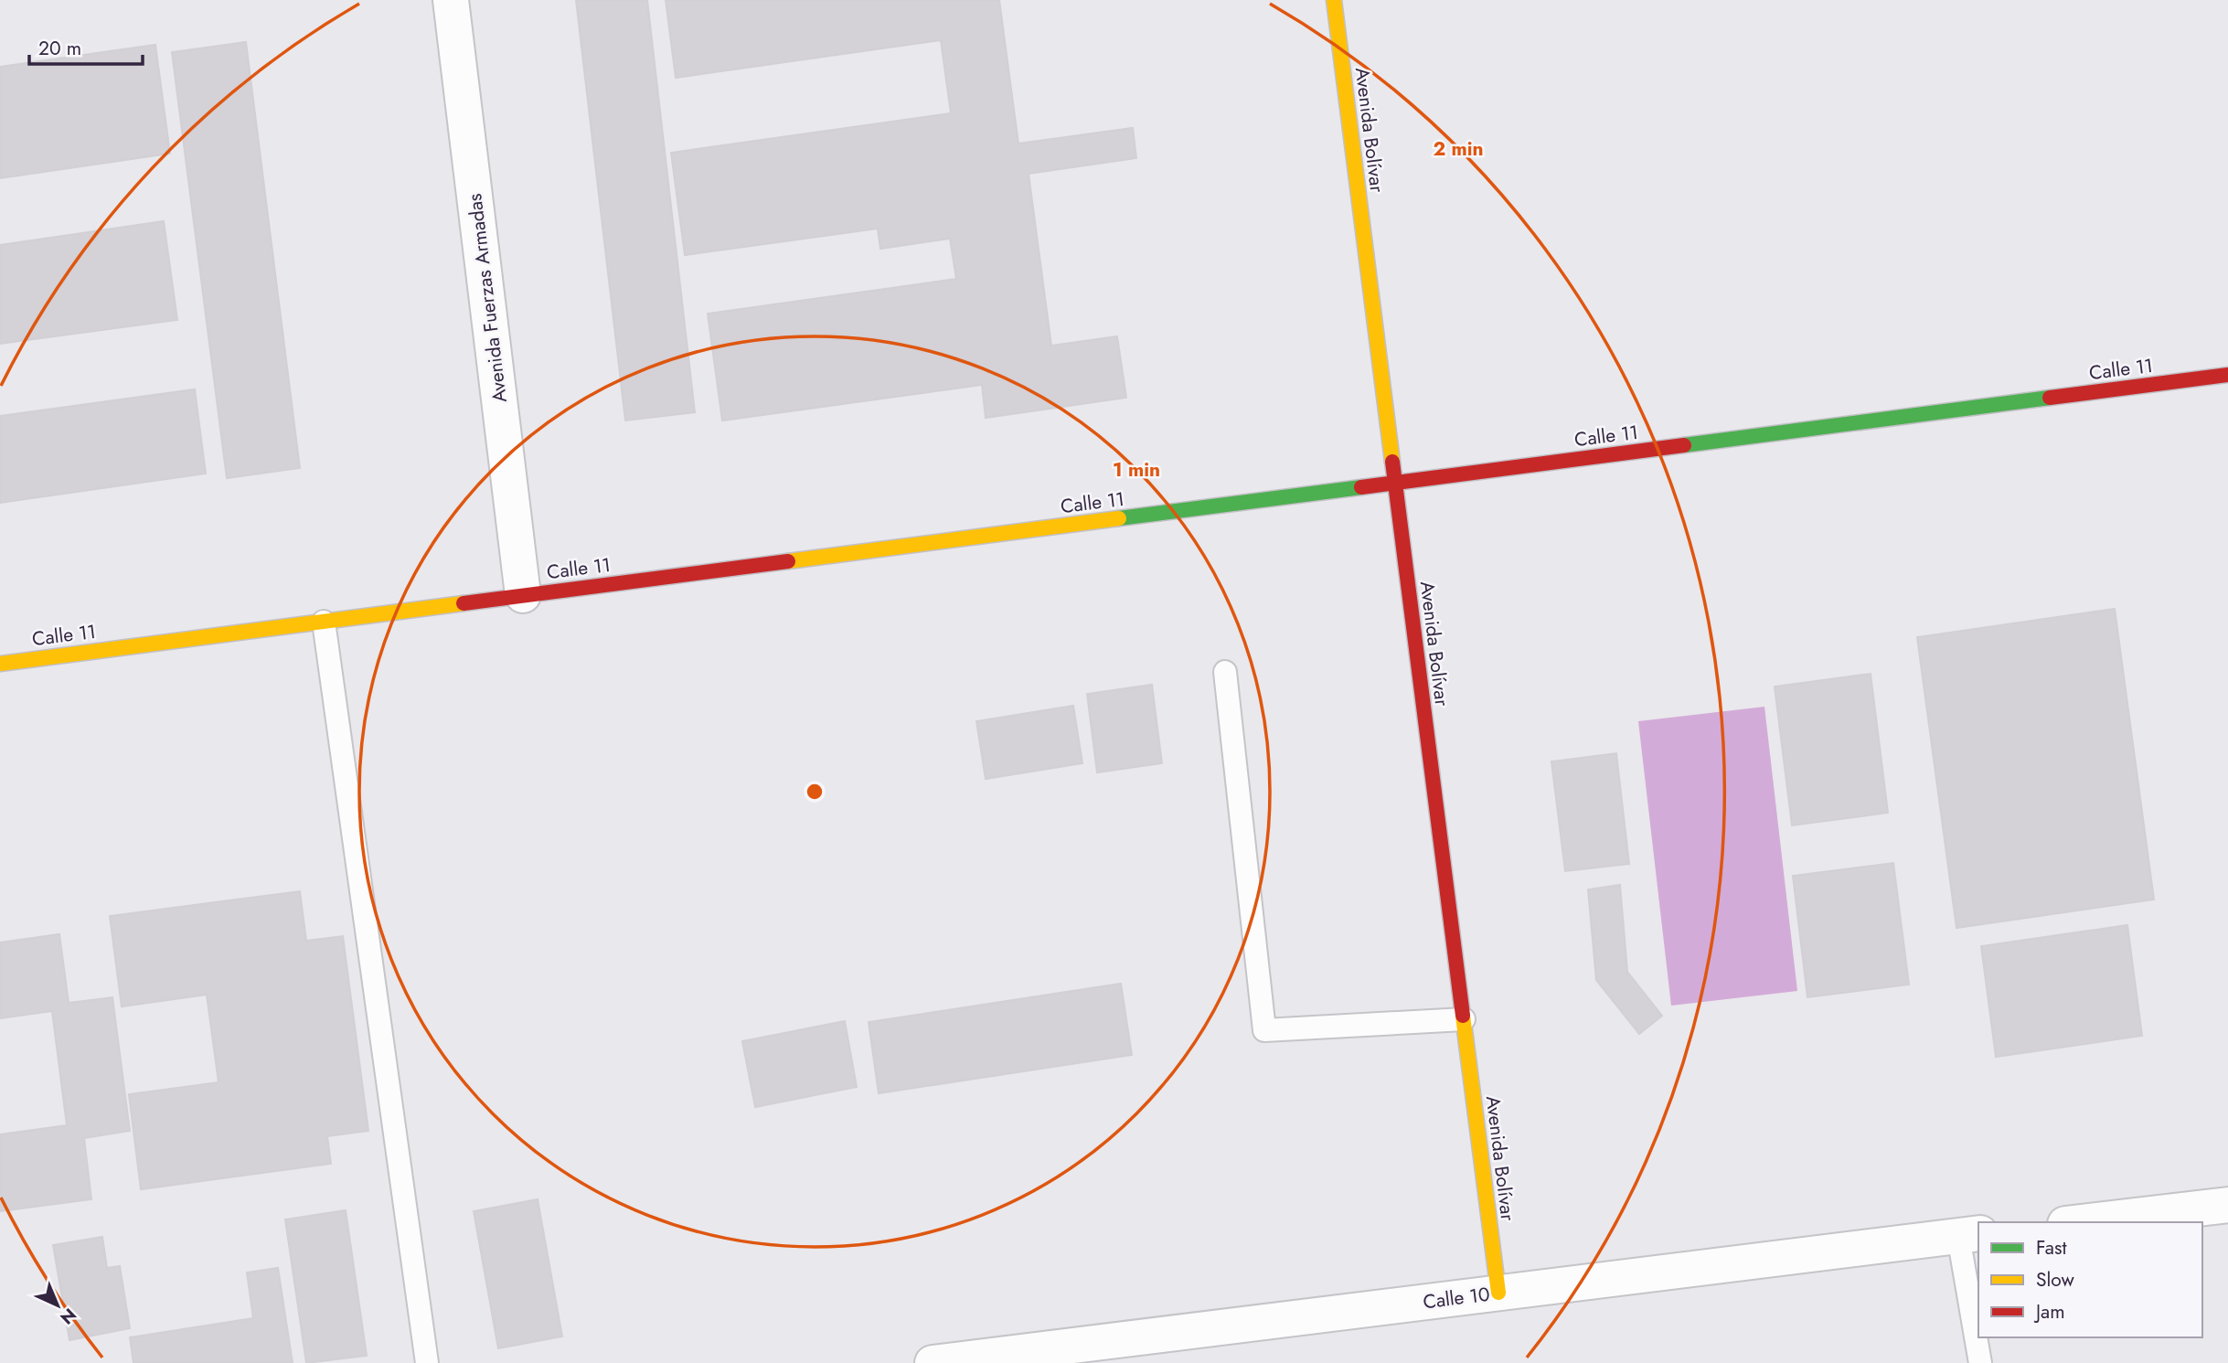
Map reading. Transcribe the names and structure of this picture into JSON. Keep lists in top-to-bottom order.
{
  "streets": {
    "street": [
      "Avenida Bolívar",
      "Avenida Fuerzas Armadas",
      "Calle 11",
      "Calle 10"
    ]
  },
  "crossings": [
    ["Avenida Bolívar", "Calle 11"],
    ["Avenida Bolívar", "Calle 10"],
    ["Avenida Fuerzas Armadas", "Calle 11"]
  ],
  "legend": ["Fast", "Slow", "Jam"],
  "scale_bar": "20 m",
  "north": "bottom right",
  "rings": ["2 min", "1 min"]
}
